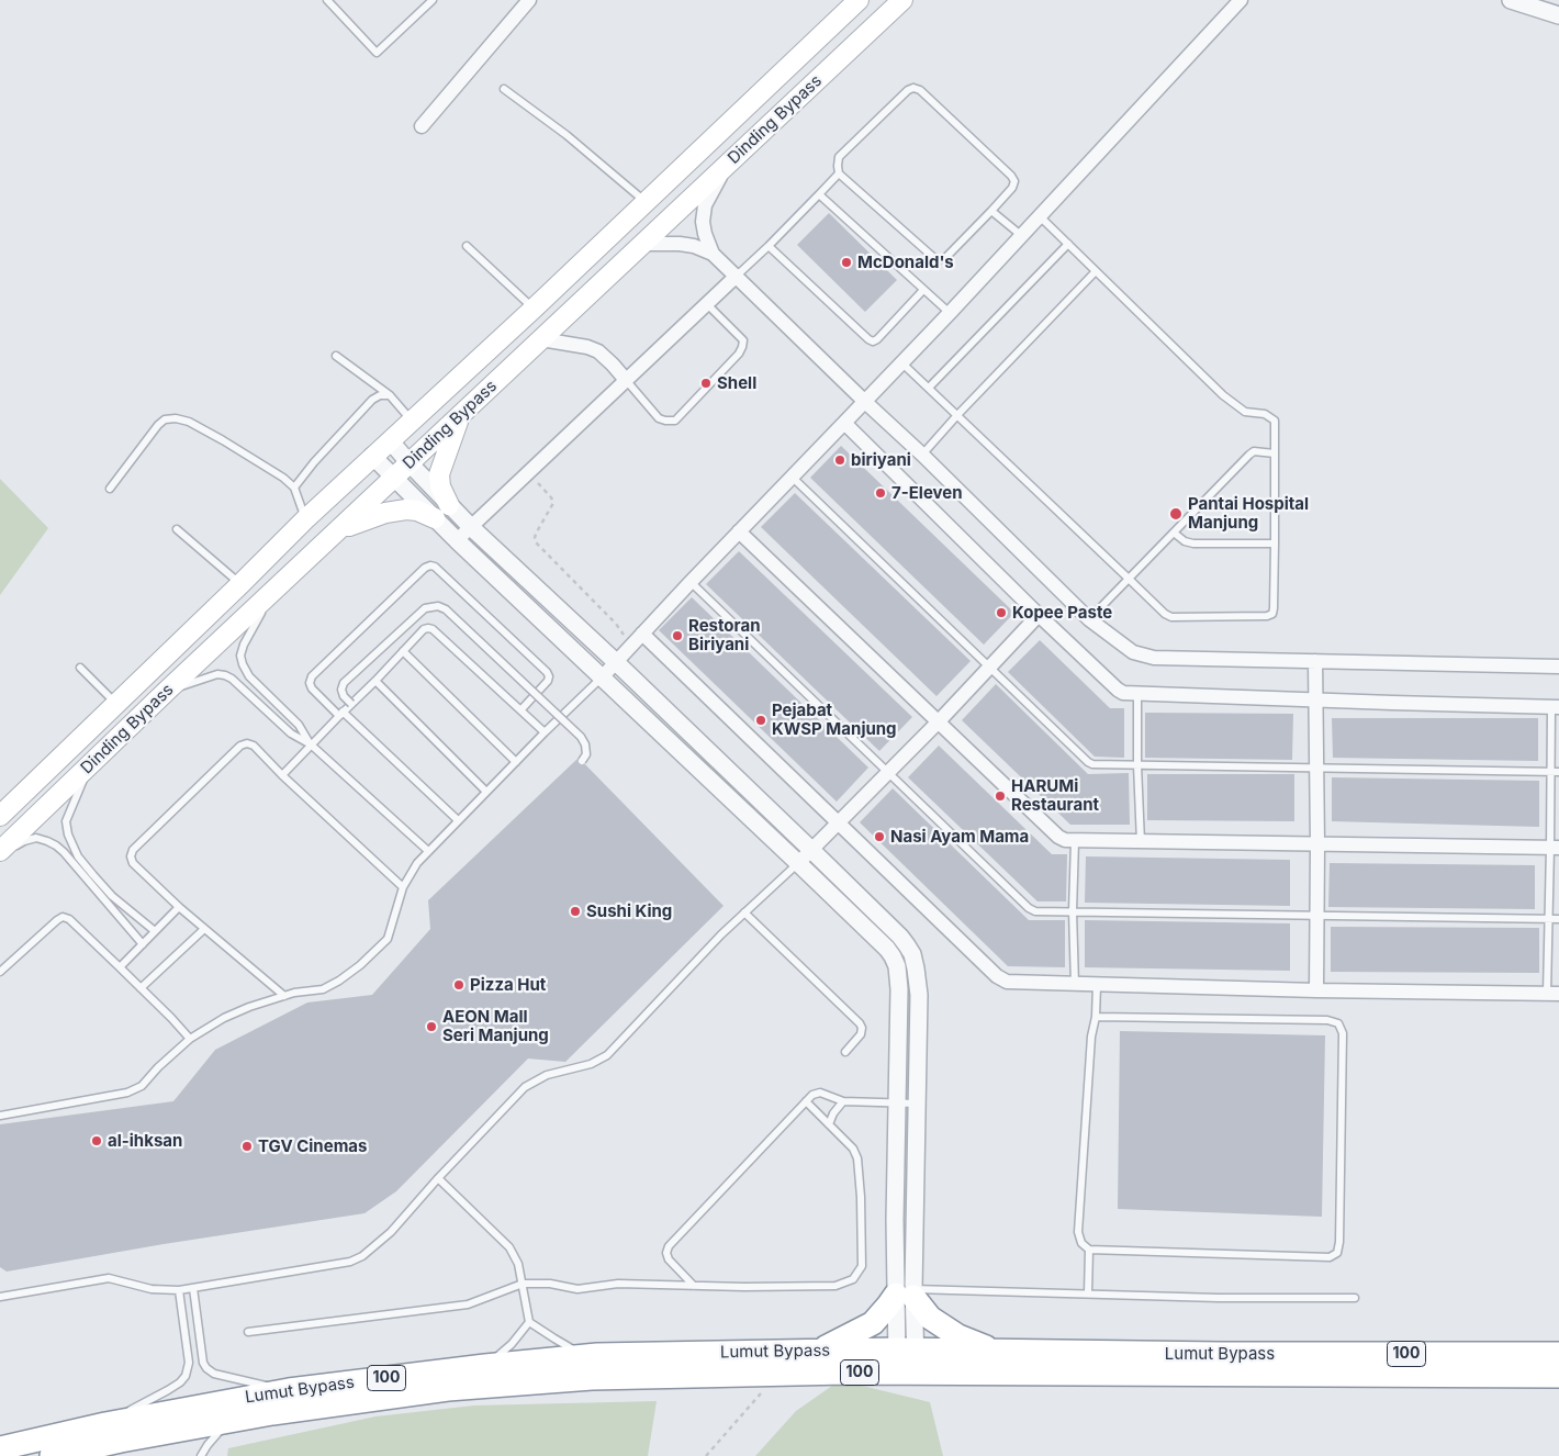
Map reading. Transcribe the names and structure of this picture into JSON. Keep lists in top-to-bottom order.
{
  "streets": {
    "highway": ["Lumut Bypass", "100"],
    "main road": ["Dinding Bypass"]
  },
  "places": [
    "McDonald's",
    "Shell",
    "biriyani",
    "7-Eleven",
    "Pantai Hospital Manjung",
    "Kopee Paste",
    "Restoran Biriyani",
    "Pejabat KWSP Manjung",
    "HARUMi Restaurant",
    "Nasi Ayam Mama",
    "Sushi King",
    "Pizza Hut",
    "AEON Mall Seri Manjung",
    "al-ihksan",
    "TGV Cinemas"
  ]
}
